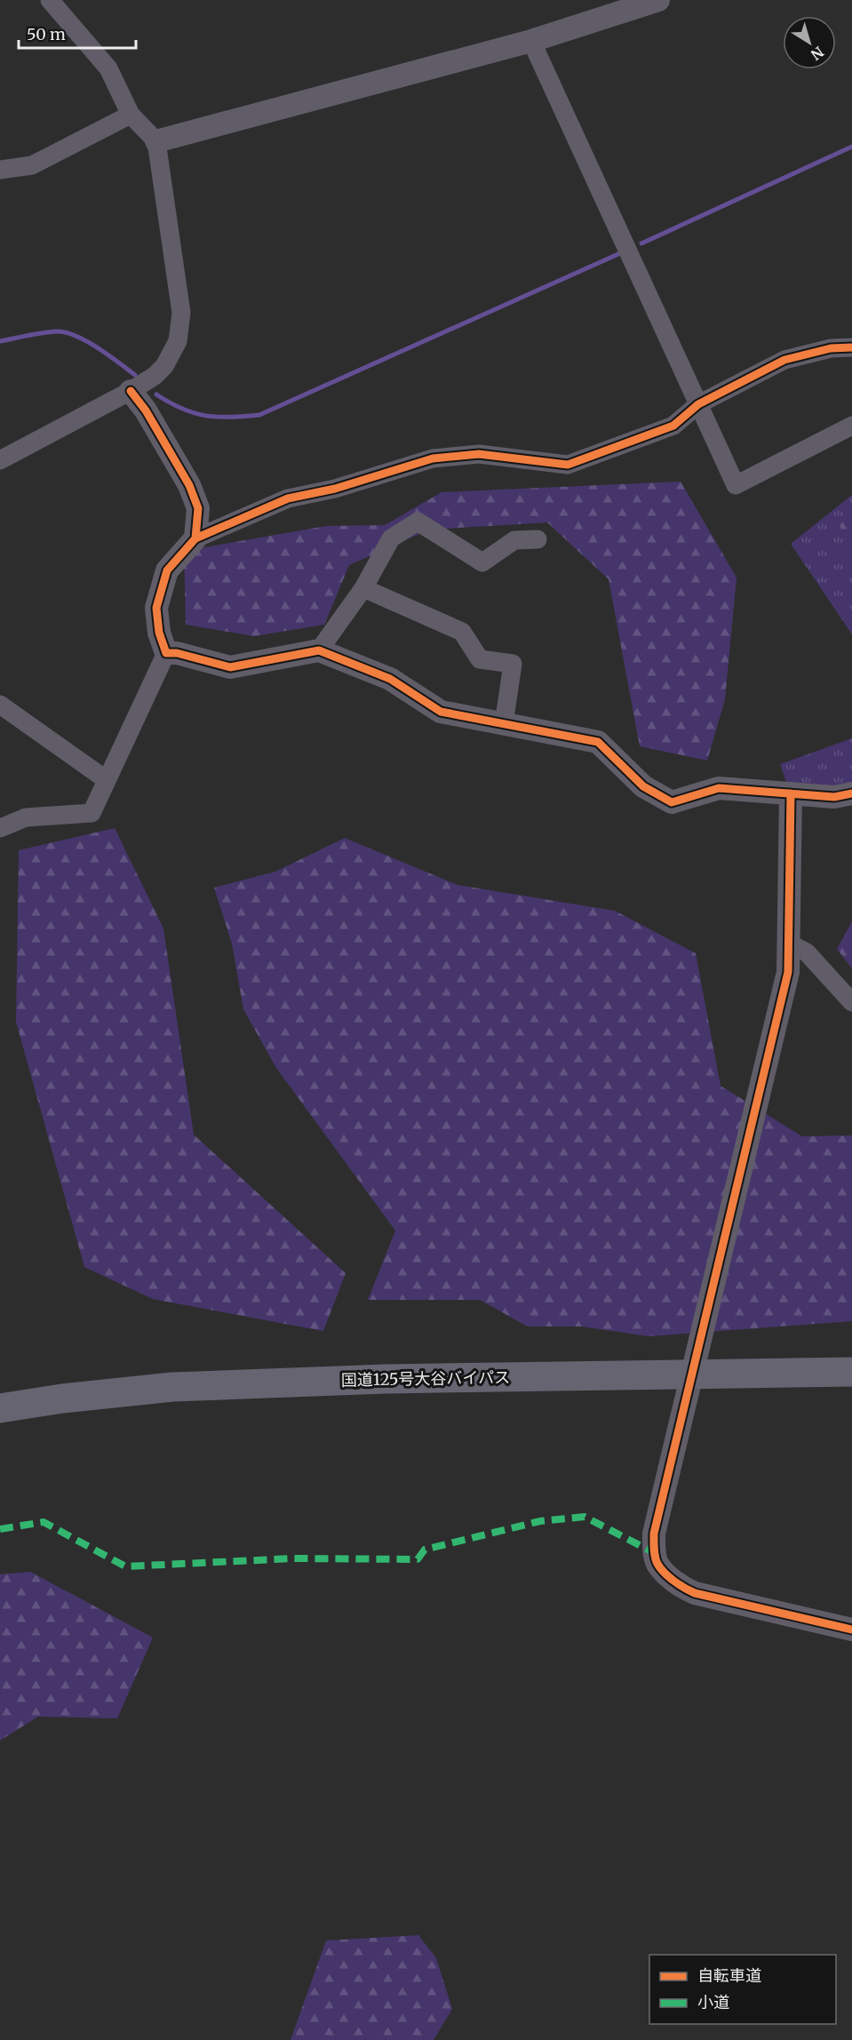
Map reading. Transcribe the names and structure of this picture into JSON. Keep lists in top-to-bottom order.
{
  "streets": {
    "highway": ["国道125号大谷バイパス"]
  },
  "legend": ["自転車道", "小道"],
  "scale_bar": "50 m",
  "north": "bottom right"
}
